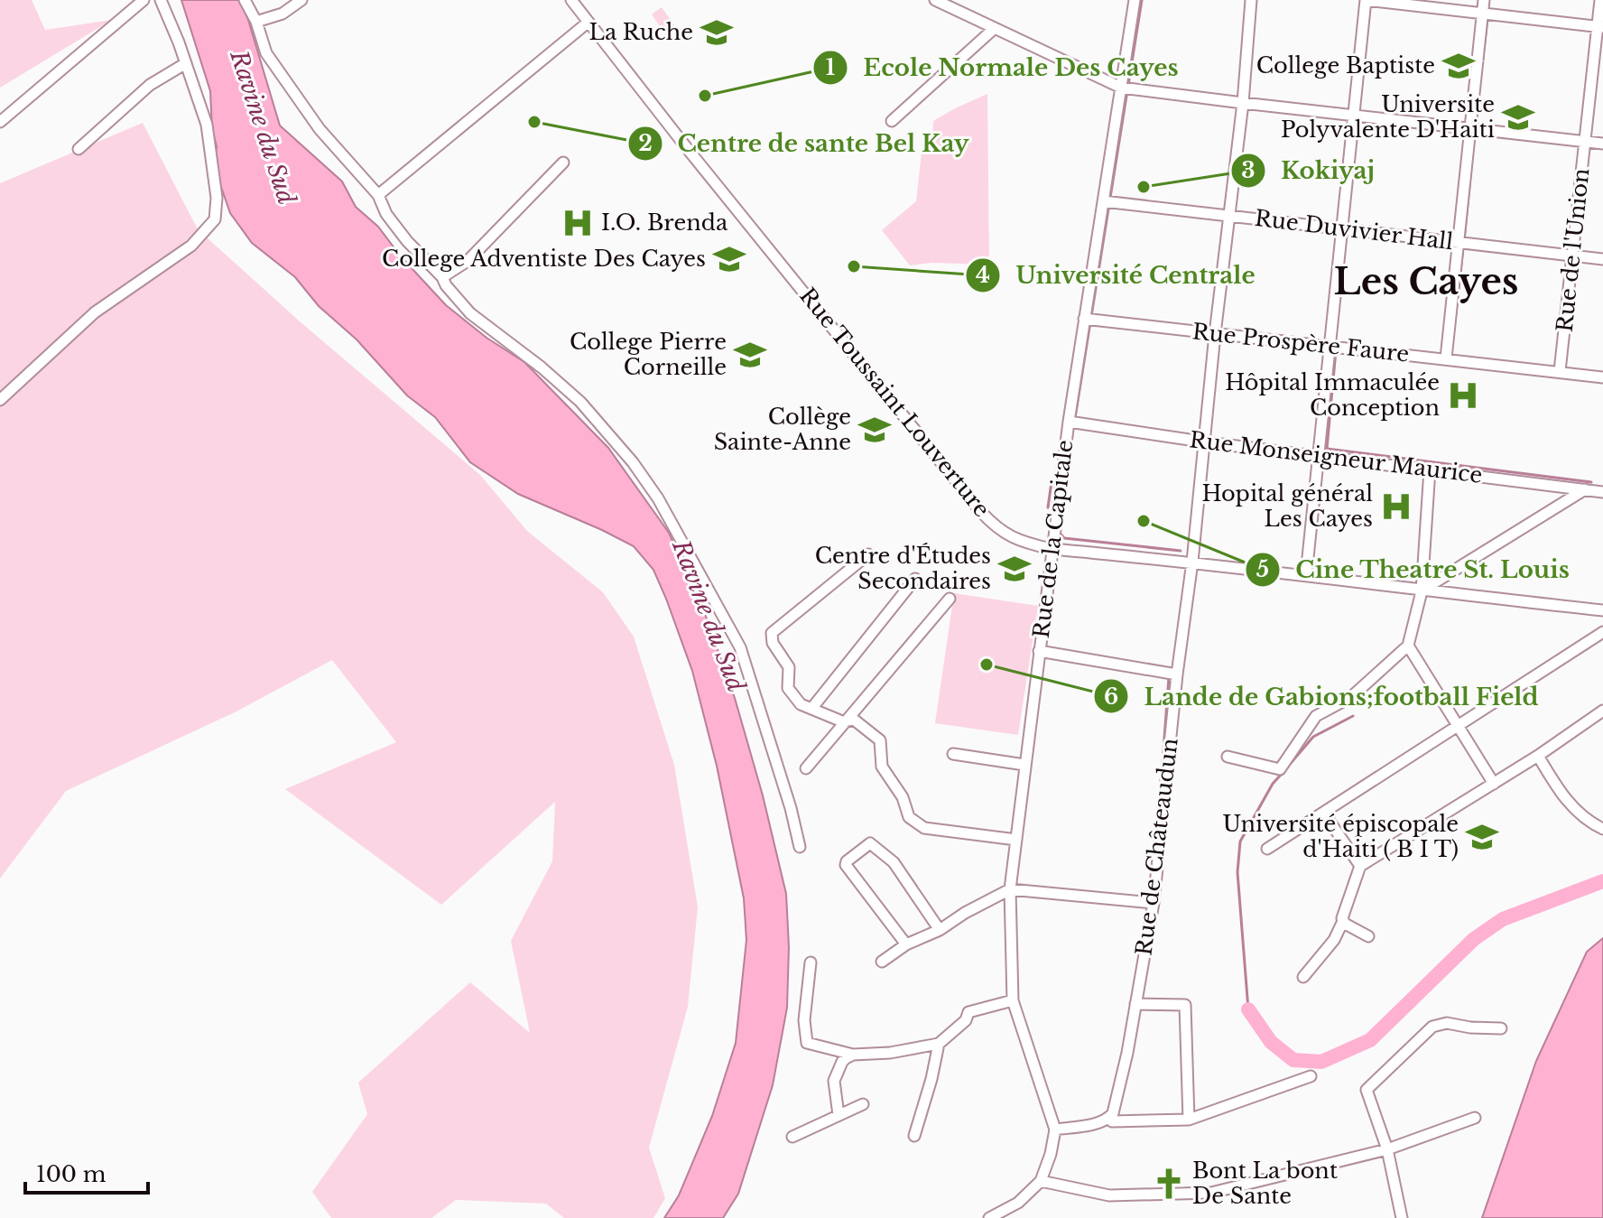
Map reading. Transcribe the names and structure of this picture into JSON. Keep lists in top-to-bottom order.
{
  "streets": {
    "street": [
      "Rue Duvivier Hall",
      "Rue de l'Union",
      "Rue Prospère Faure",
      "Rue Toussaint Louverture",
      "Rue Monseigneur Maurice",
      "Rue de la Capitale",
      "Rue de Châteaudun"
    ]
  },
  "crossings": [
    ["Rue Duvivier Hall", "Rue de l'Union"],
    ["Rue Duvivier Hall", "Rue de la Capitale"],
    ["Rue Duvivier Hall", "Rue de Châteaudun"],
    ["Rue de l'Union", "Rue Prospère Faure"],
    ["Rue Prospère Faure", "Rue de la Capitale"],
    ["Rue Prospère Faure", "Rue de Châteaudun"],
    ["Rue Toussaint Louverture", "Rue de la Capitale"],
    ["Rue Toussaint Louverture", "Rue de Châteaudun"],
    ["Rue Monseigneur Maurice", "Rue de la Capitale"],
    ["Rue Monseigneur Maurice", "Rue de Châteaudun"]
  ],
  "districts": ["Les Cayes"],
  "water": ["Ravine du Sud"],
  "places": {
    "school or university": [
      "La Ruche",
      "College Baptiste",
      "Universite Polyvalente D'Haiti",
      "College Adventiste Des Cayes",
      "College Pierre Corneille",
      "Collège Sainte-Anne",
      "Centre d'Études Secondaires",
      "Université épiscopale d'Haiti ( B I T)"
    ],
    "other": [
      "Ecole Normale Des Cayes",
      "Centre de sante Bel Kay",
      "Kokiyaj",
      "Université Centrale",
      "Cine Theatre St. Louis",
      "Lande de Gabions;football Field"
    ],
    "hospital": ["I.O. Brenda", "Hôpital Immaculée Conception", "Hopital général Les Cayes"],
    "church": ["Bont La bont De Sante"]
  },
  "scale_bar": "100 m"
}
